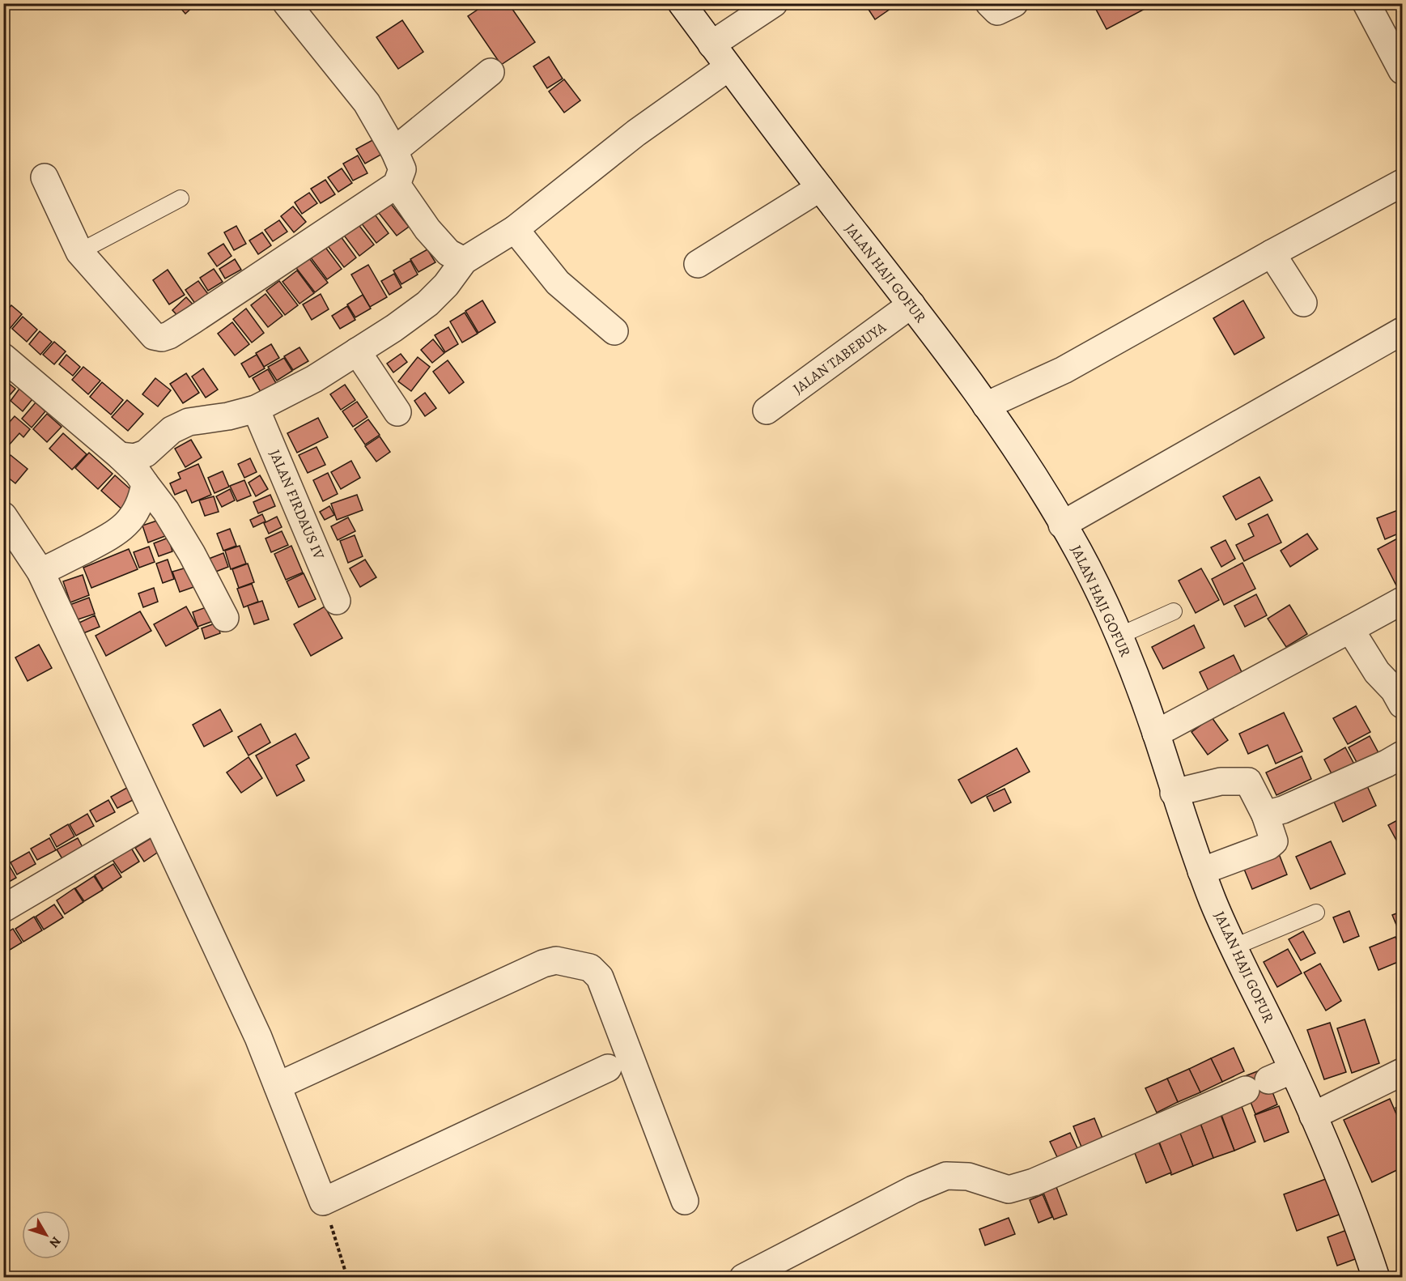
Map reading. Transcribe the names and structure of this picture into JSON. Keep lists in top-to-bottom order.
{
  "streets": {
    "street": ["JALAN HAJI GOFUR", "JALAN TABEBUYA", "JALAN FIRDAUS IV"]
  },
  "crossings": [
    ["JALAN HAJI GOFUR", "JALAN TABEBUYA"]
  ],
  "north": "bottom right"
}
